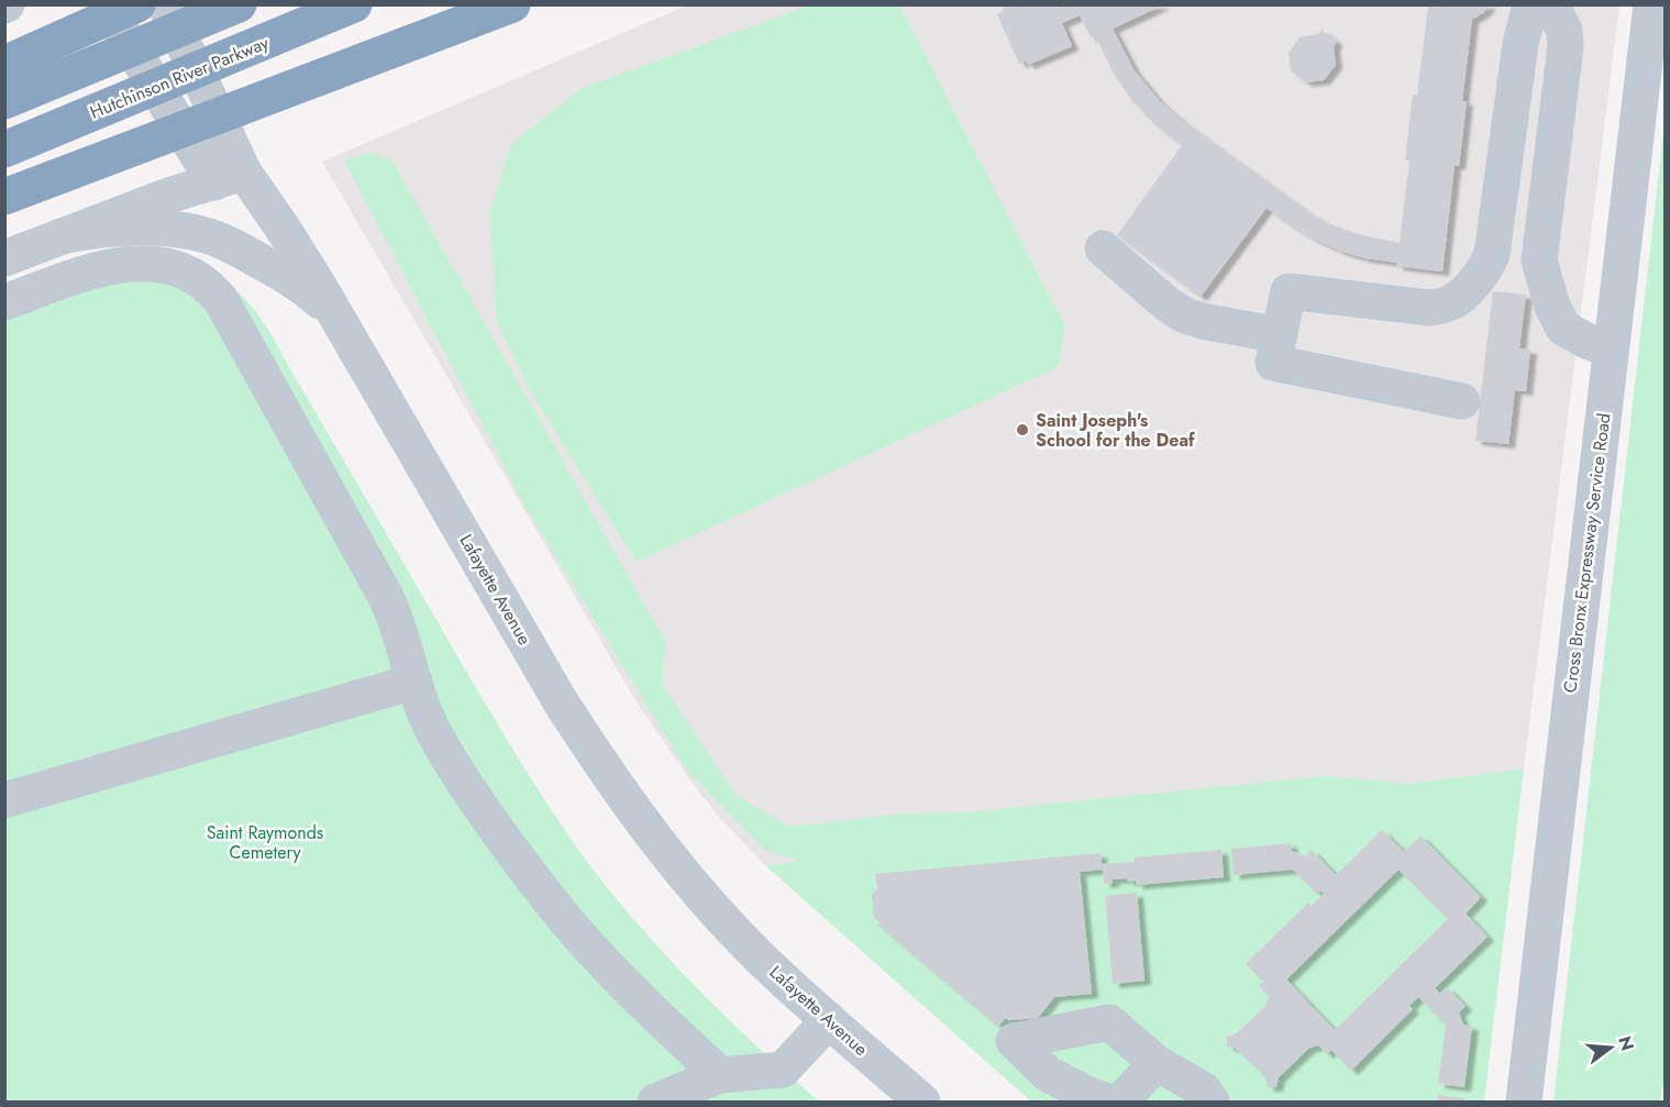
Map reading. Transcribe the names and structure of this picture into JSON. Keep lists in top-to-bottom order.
{
  "streets": {
    "highway": ["Hutchinson River Parkway"],
    "street": ["Cross Bronx Expressway Service Road", "Lafayette Avenue"]
  },
  "parks": ["Saint Raymonds Cemetery"],
  "places": ["Saint Joseph's School for the Deaf"],
  "north": "right"
}
